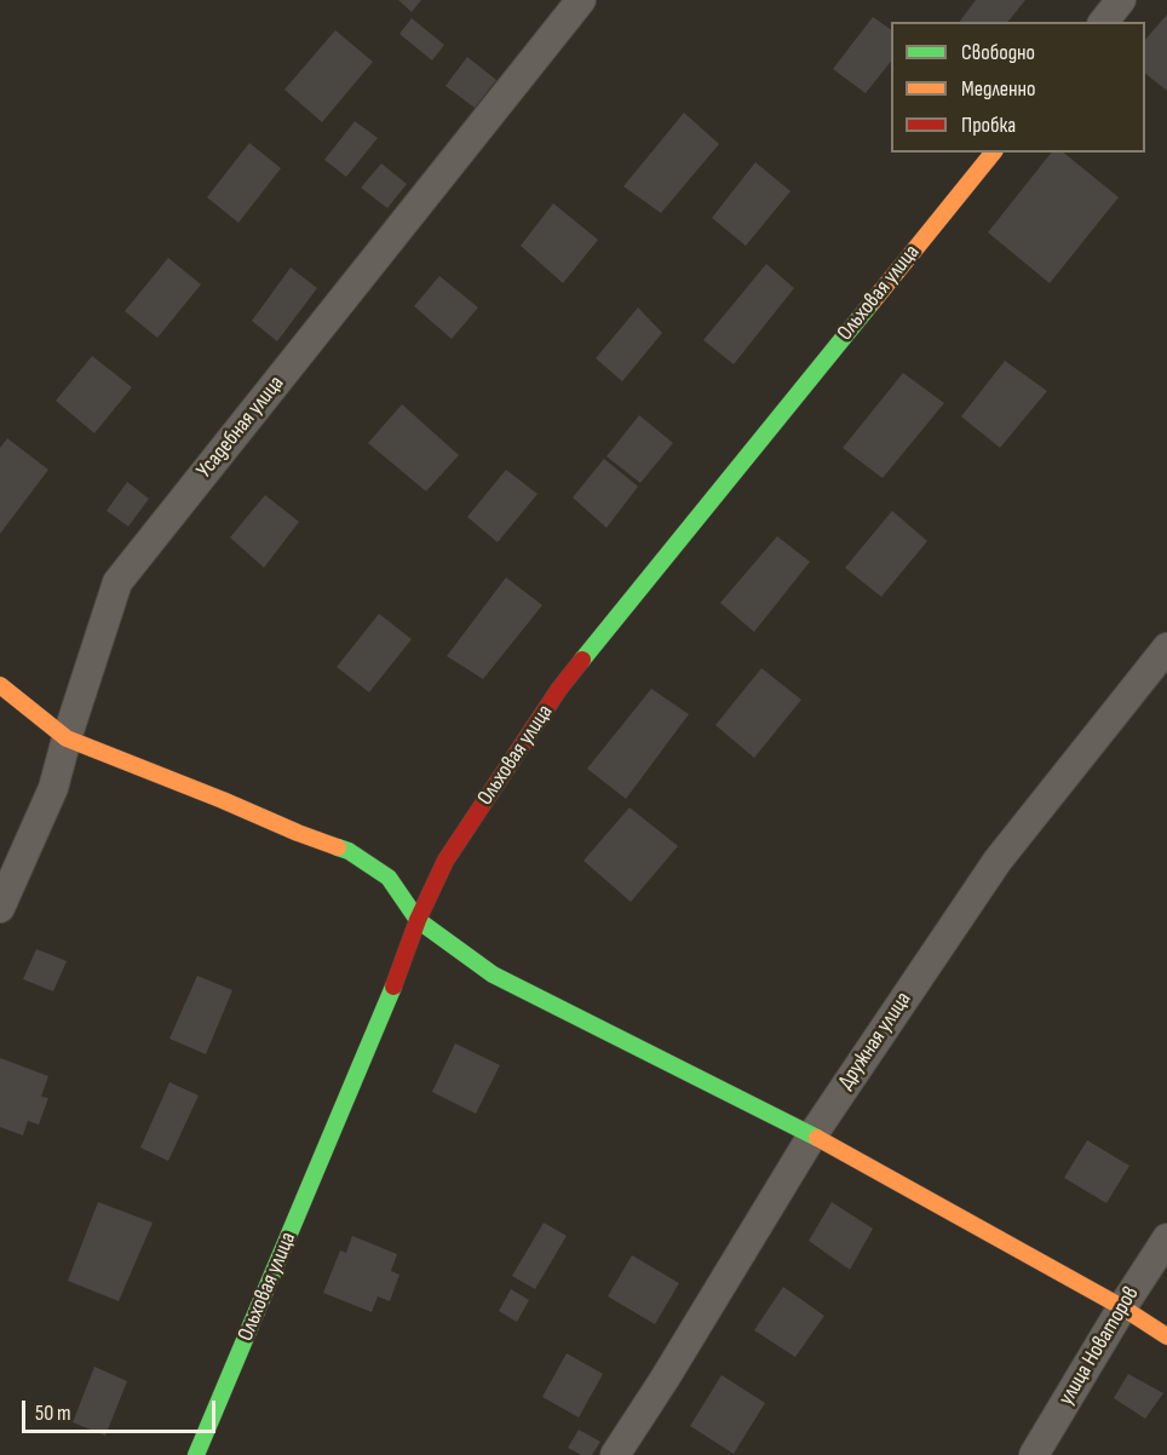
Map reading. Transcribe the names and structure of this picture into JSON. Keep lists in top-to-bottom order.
{
  "streets": {
    "street": [
      "Ольховая улица",
      "Усадебная улица",
      "Дружная улица",
      "улица Новаторов"
    ]
  },
  "legend": ["Свободно", "Медленно", "Пробка"],
  "scale_bar": "50 m"
}
